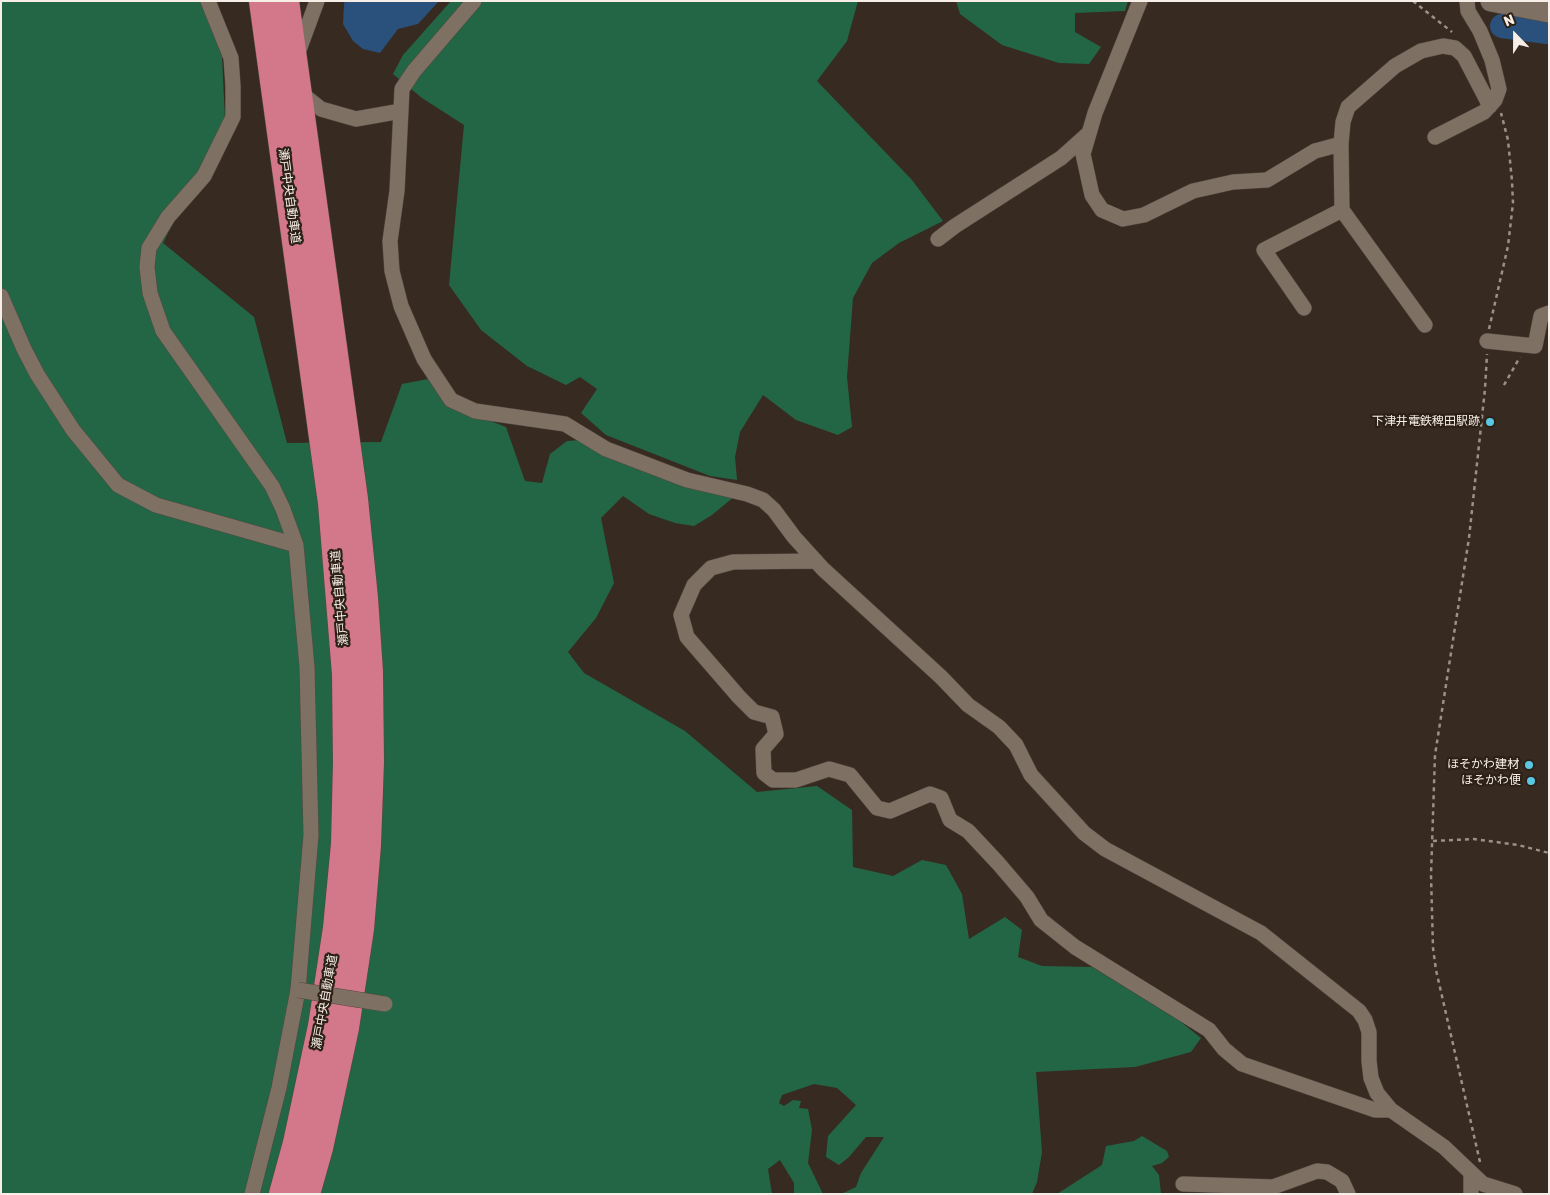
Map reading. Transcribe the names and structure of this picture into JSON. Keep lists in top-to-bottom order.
{
  "streets": {
    "highway": ["瀬戸中央自動車道"]
  },
  "places": ["下津井電鉄稗田駅跡", "ほそかわ建材", "ほそかわ便"],
  "north": "top"
}
